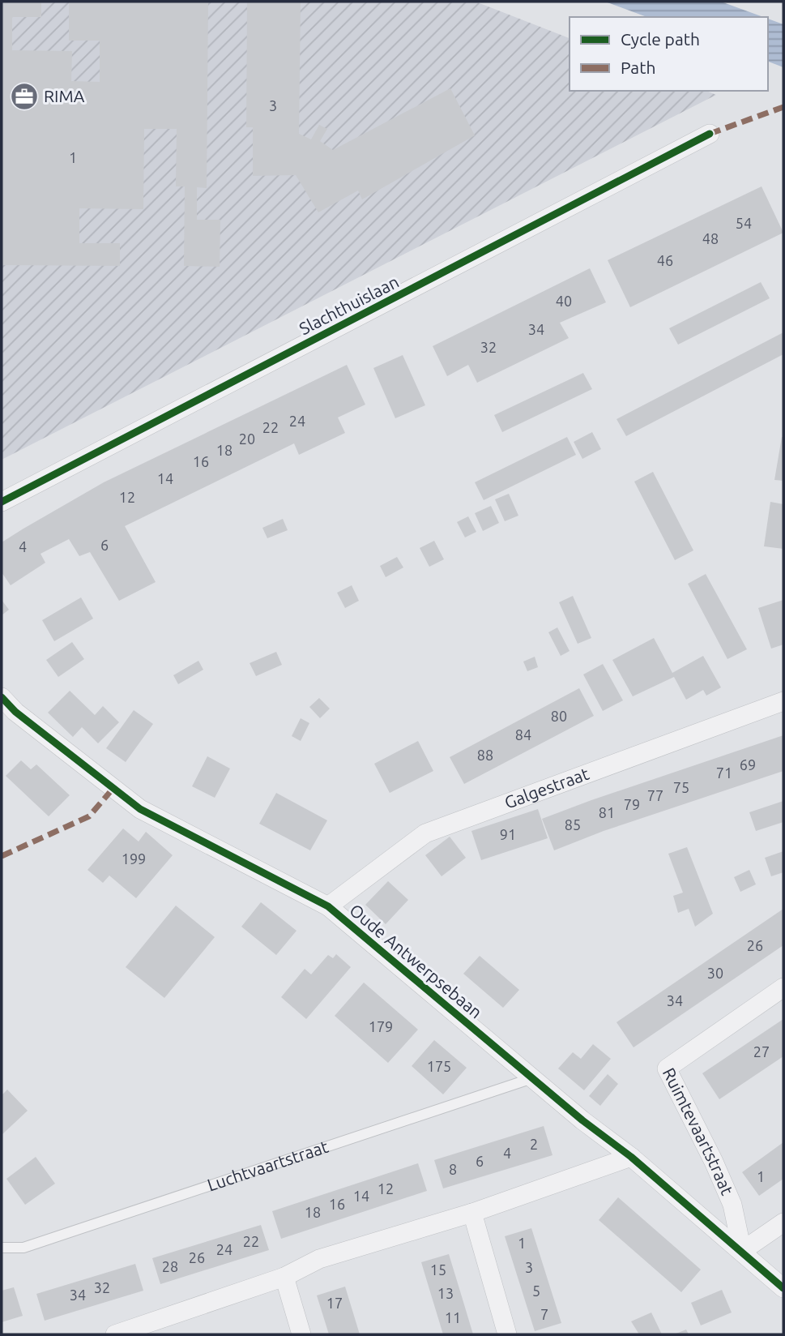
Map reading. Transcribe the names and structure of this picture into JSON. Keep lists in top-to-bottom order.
{
  "streets": {
    "street": [
      "Slachthuislaan",
      "Galgestraat",
      "Oude Antwerpsebaan",
      "Ruimtevaartstraat"
    ],
    "lane": ["Luchtvaartstraat"]
  },
  "crossings": [
    ["Galgestraat", "Oude Antwerpsebaan"],
    ["Oude Antwerpsebaan", "Ruimtevaartstraat"],
    ["Oude Antwerpsebaan", "Luchtvaartstraat"]
  ],
  "places": {
    "office": ["RIMA"]
  },
  "house_numbers": [
    "3",
    "1",
    "54",
    "48",
    "46",
    "40",
    "34",
    "32",
    "24",
    "22",
    "20",
    "18",
    "16",
    "14",
    "12",
    "6",
    "4",
    "80",
    "84",
    "88",
    "69",
    "71",
    "75",
    "77",
    "79",
    "81",
    "85",
    "91",
    "199",
    "26",
    "30",
    "34",
    "179",
    "27",
    "175",
    "2",
    "4",
    "6",
    "8",
    "1",
    "12",
    "14",
    "16",
    "18",
    "22",
    "1",
    "24",
    "26",
    "28",
    "3",
    "15",
    "32",
    "5",
    "13",
    "34",
    "17",
    "7",
    "11"
  ],
  "legend": ["Cycle path", "Path"]
}
